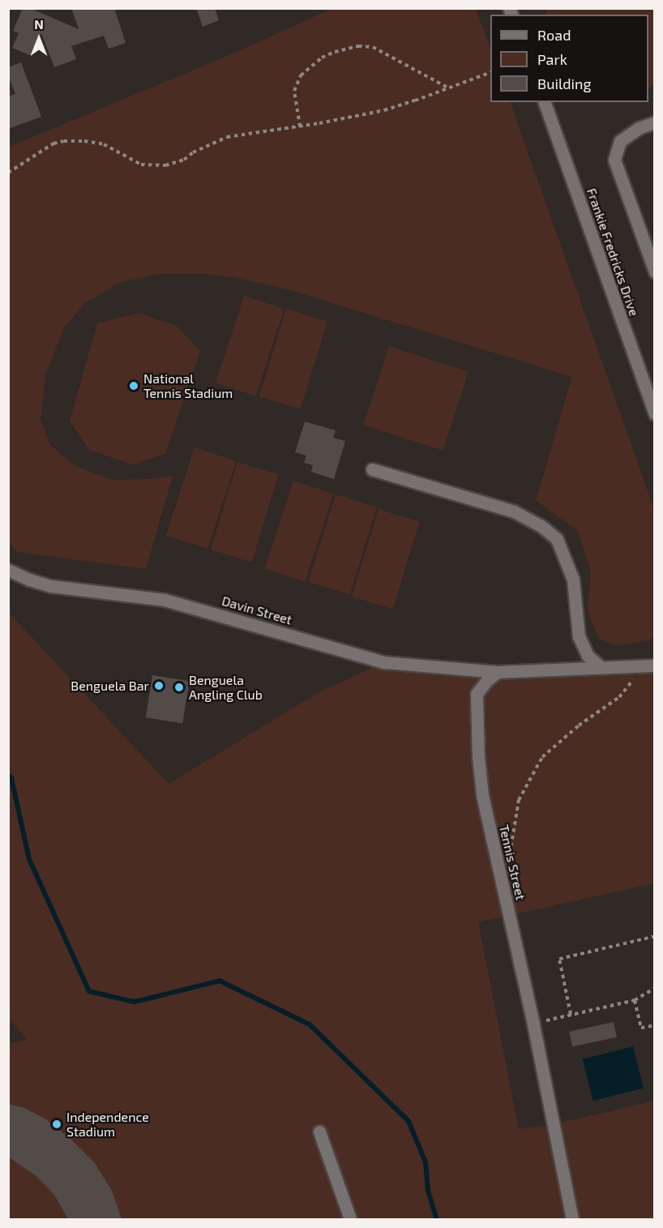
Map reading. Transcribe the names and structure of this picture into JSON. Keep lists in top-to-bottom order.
{
  "streets": {
    "street": ["Frankie Fredricks Drive", "Davin Street", "Tennis Street"]
  },
  "crossings": [
    ["Davin Street", "Tennis Street"]
  ],
  "places": [
    "National Tennis Stadium",
    "Benguela Bar",
    "Benguela Angling Club",
    "Independence Stadium"
  ],
  "legend": ["Road", "Park", "Building"],
  "north": "top"
}
